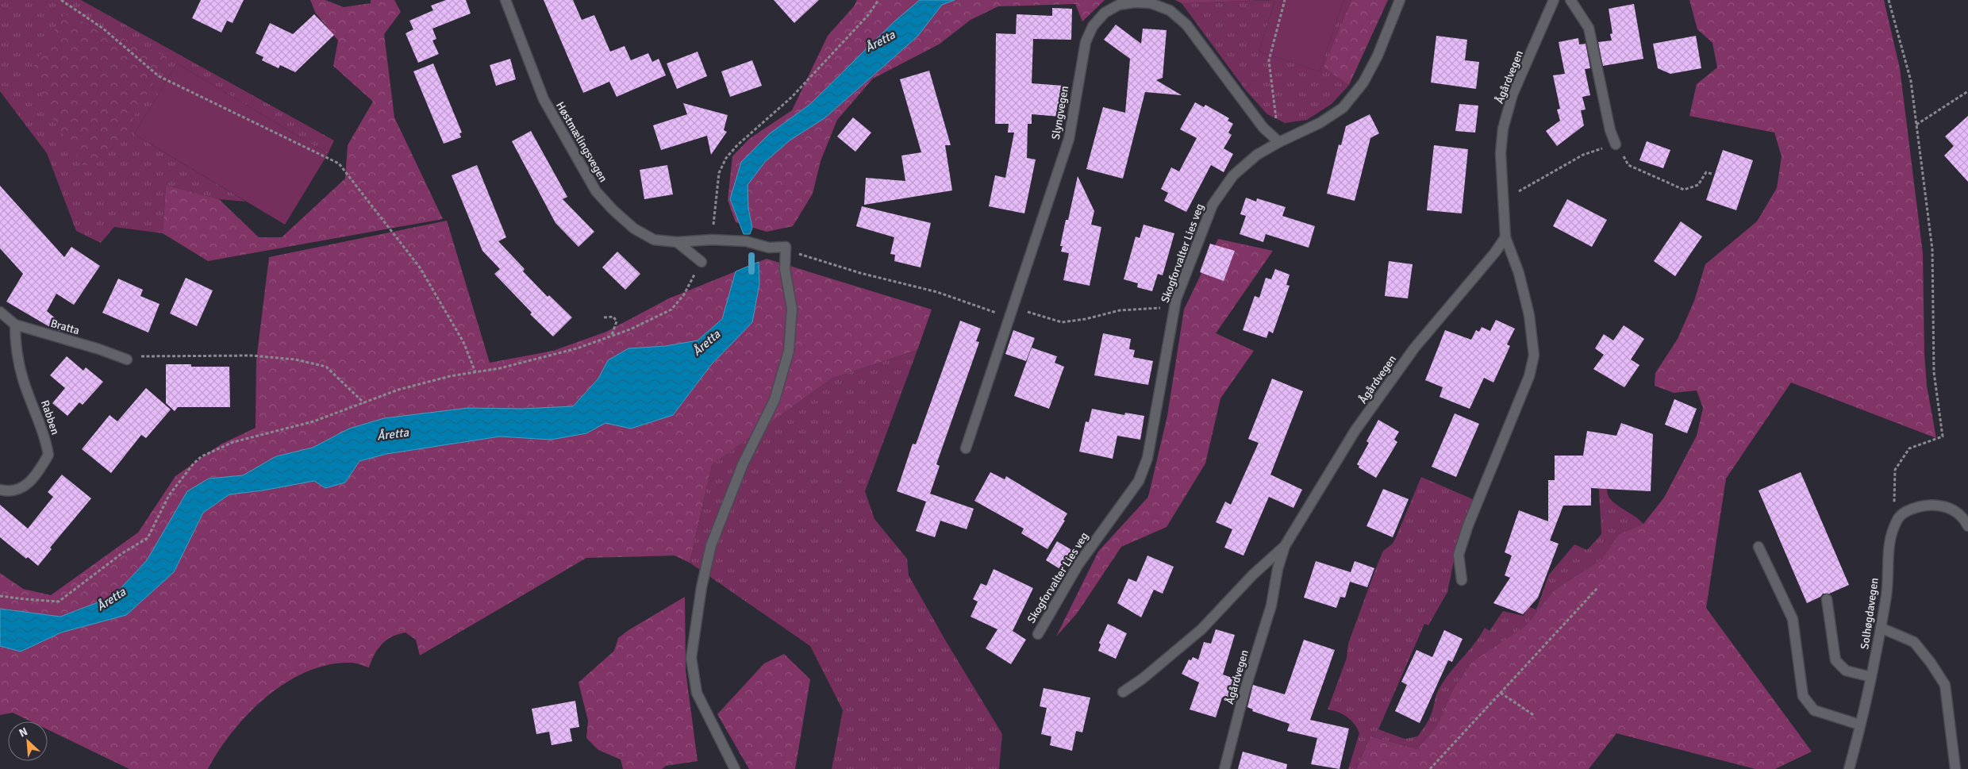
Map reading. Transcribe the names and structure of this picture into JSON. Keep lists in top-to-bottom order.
{
  "streets": {
    "street": [
      "Ågårdvegen",
      "Slyngvegen",
      "Høstmælingsvegen",
      "Skogforvalter Lies veg",
      "Bratta",
      "Rabben",
      "Solhøgdavegen"
    ]
  },
  "crossings": [
    ["Slyngvegen", "Skogforvalter Lies veg"],
    ["Bratta", "Rabben"]
  ],
  "water": ["Åretta"],
  "north": "top left"
}
